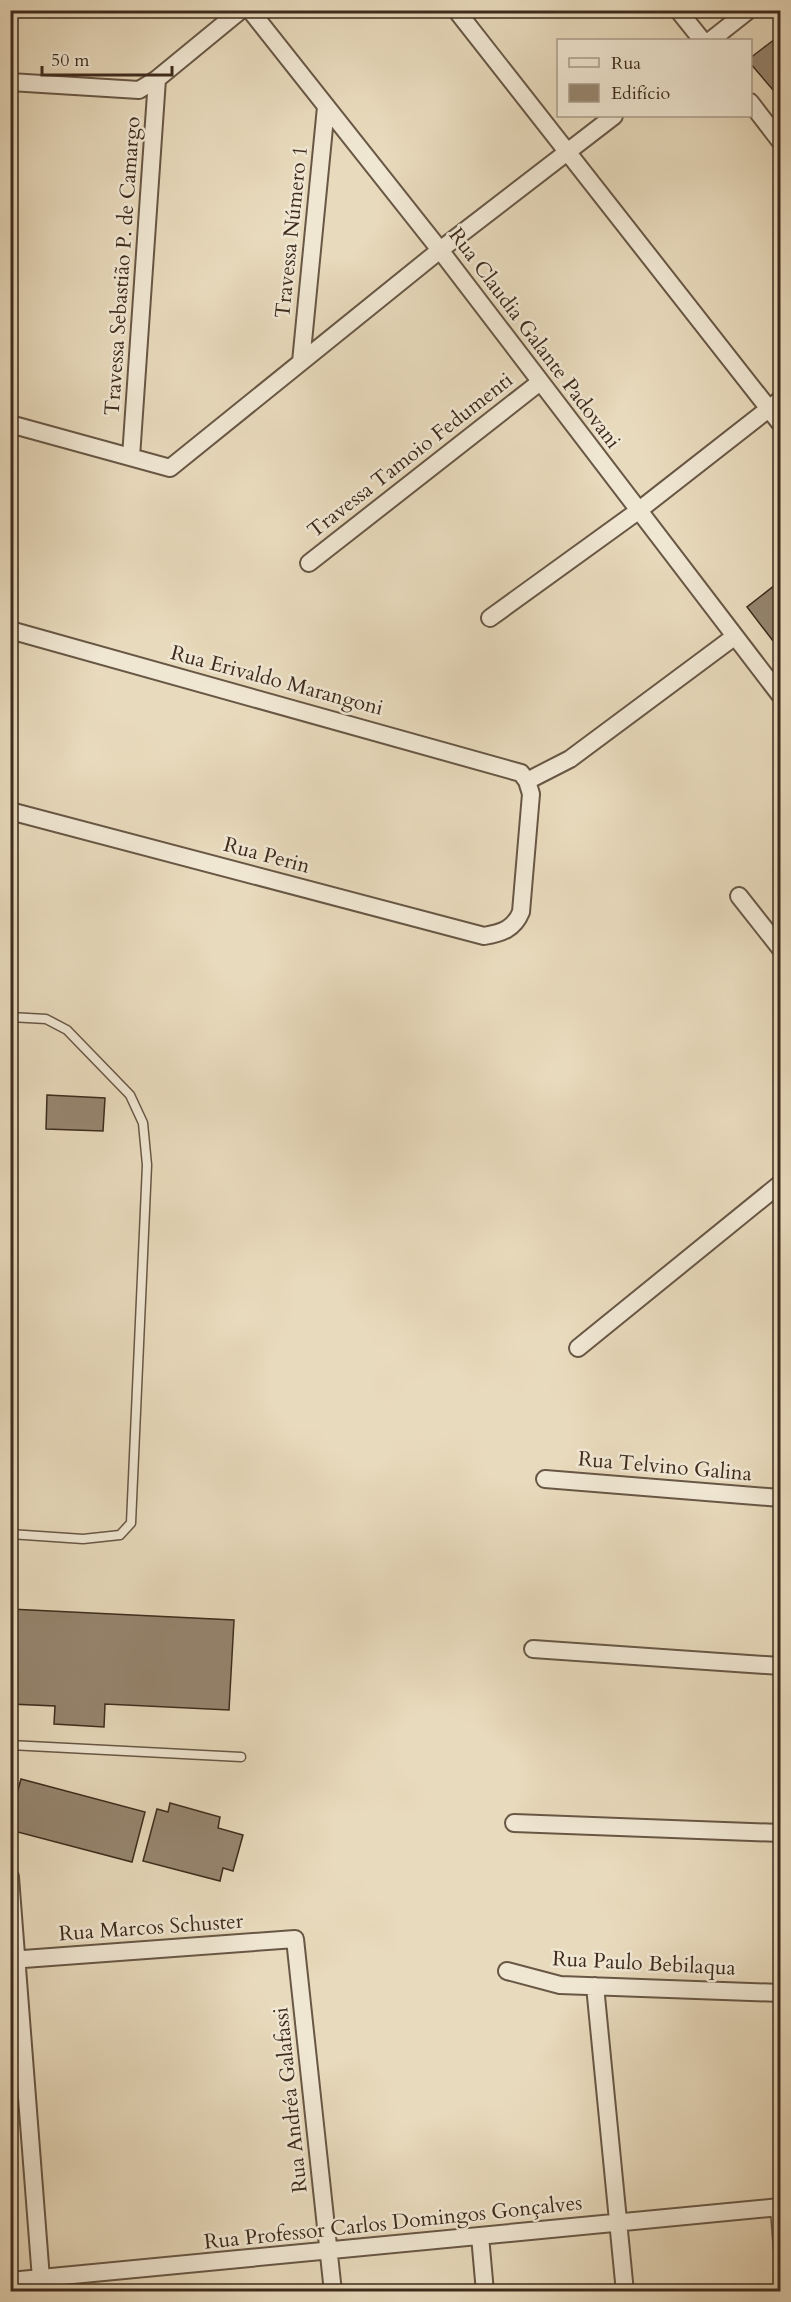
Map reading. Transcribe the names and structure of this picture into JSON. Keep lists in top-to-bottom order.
{
  "streets": {
    "street": [
      "Travessa Número 1",
      "Travessa Sebastião P. de Camargo",
      "Rua Claudia Galante Padovani",
      "Travessa Tamoio Fedumenti",
      "Rua Erivaldo Marangoni",
      "Rua Perin",
      "Rua Telvino Galina",
      "Rua Marcos Schuster",
      "Rua Paulo Bebilaqua",
      "Rua Andréa Galafassi",
      "Rua Professor Carlos Domingos Gonçalves"
    ]
  },
  "crossings": [
    ["Travessa Número 1", "Rua Claudia Galante Padovani"],
    ["Rua Claudia Galante Padovani", "Travessa Tamoio Fedumenti"],
    ["Rua Erivaldo Marangoni", "Rua Perin"],
    ["Rua Marcos Schuster", "Rua Andréa Galafassi"],
    ["Rua Andréa Galafassi", "Rua Professor Carlos Domingos Gonçalves"]
  ],
  "legend": ["Rua", "Edifício"],
  "scale_bar": "50 m"
}
